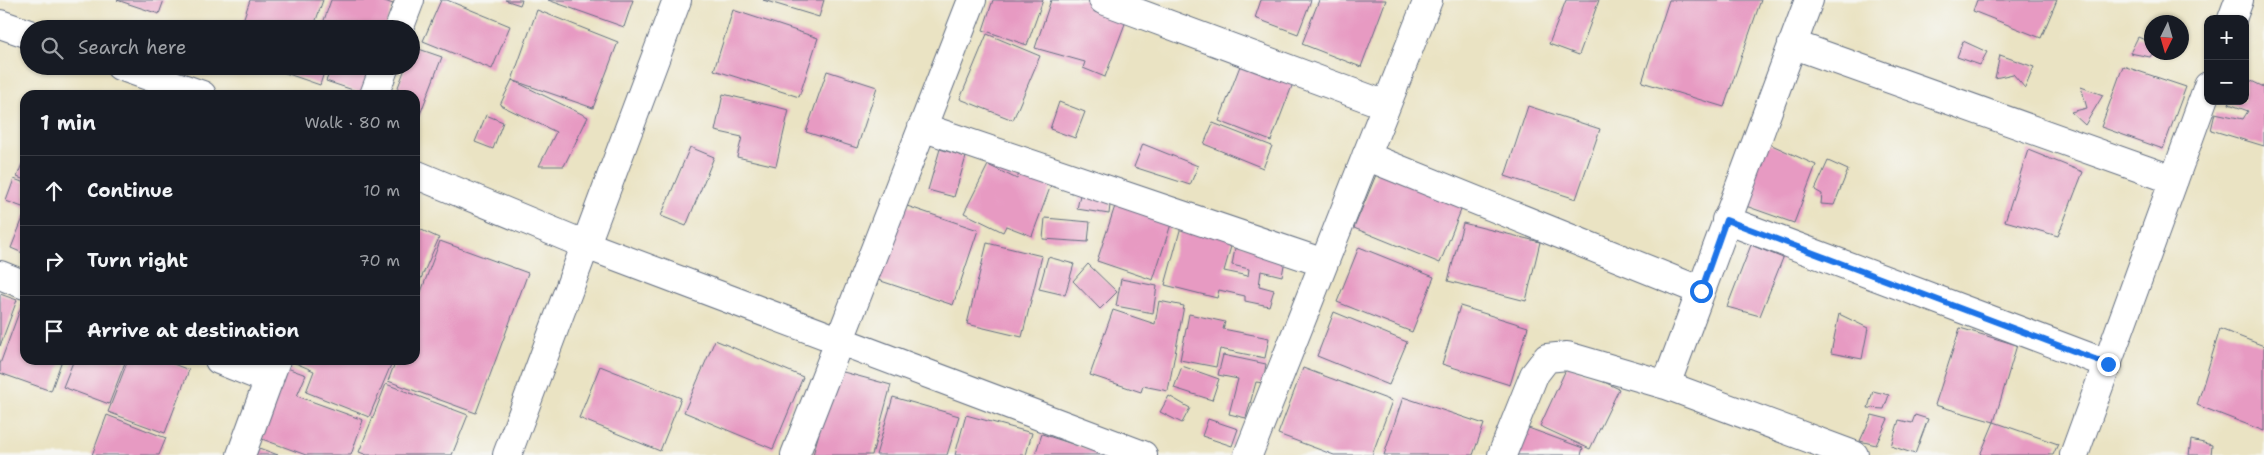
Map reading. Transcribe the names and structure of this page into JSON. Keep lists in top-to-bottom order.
{
  "north": "bottom",
  "page": {
    "map_buttons": ["+", "−"],
    "search": "Search here",
    "heading": ["1 min", "Walk · 80 m"],
    "list": [
      ["Continue", "10 m"],
      ["Turn right", "70 m"],
      "Arrive at destination"
    ]
  }
}
